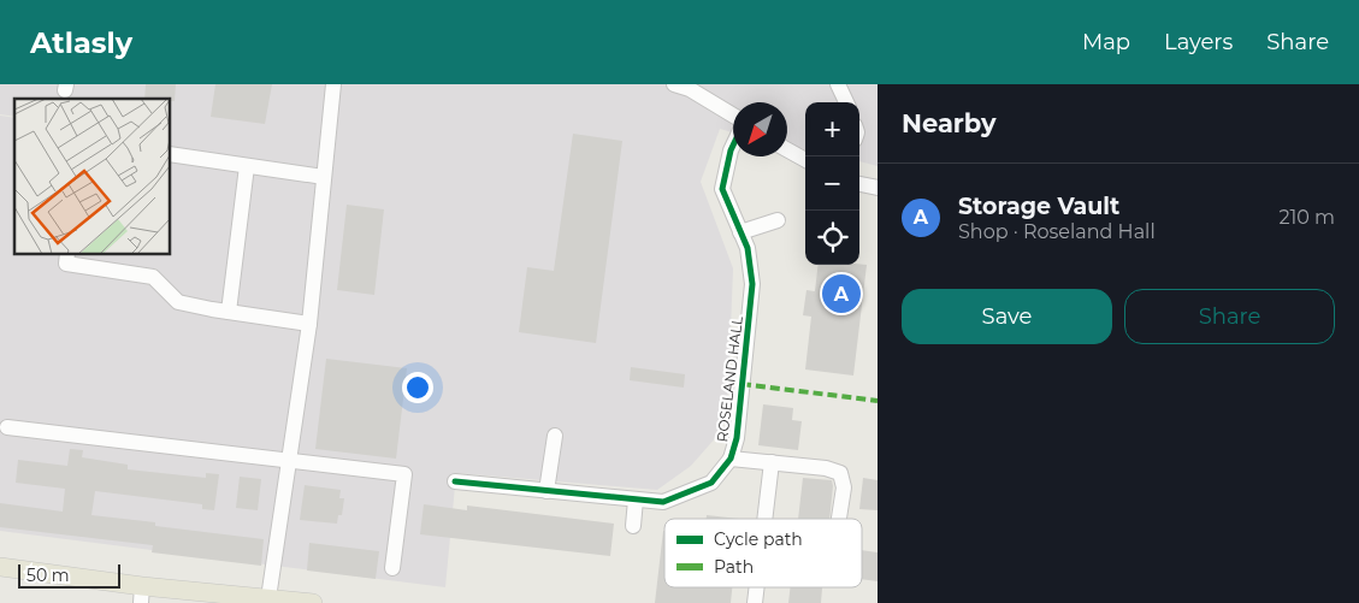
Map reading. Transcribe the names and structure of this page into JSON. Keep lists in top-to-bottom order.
{
  "streets": {
    "street": ["ROSELAND HALL"]
  },
  "legend": ["Cycle path", "Path"],
  "scale_bar": "50 m",
  "north": "bottom left",
  "page": {
    "header": "Atlasly",
    "nav": ["Map", "Layers", "Share"],
    "heading": "Nearby",
    "map_buttons": ["+", "−"],
    "list": [
      {
        "mark": "A",
        "name": "Storage Vault",
        "note": "Shop · Roseland Hall",
        "value": "210 m"
      }
    ],
    "buttons": ["Save", "Share"],
    "pins": "A",
    "scale": "50 m"
  }
}
